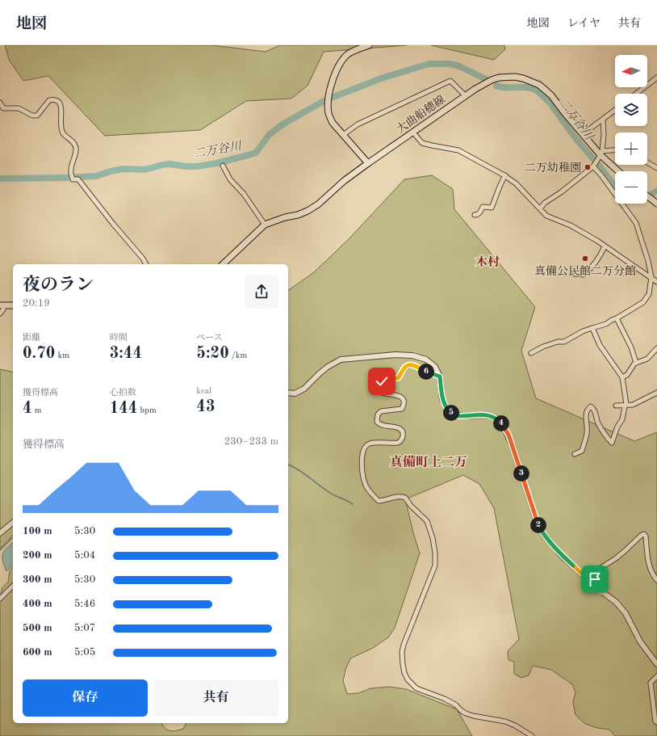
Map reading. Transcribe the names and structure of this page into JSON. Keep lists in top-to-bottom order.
{
  "streets": {
    "main road": ["大曲船穂線"]
  },
  "districts": ["木村", "真備町上二万"],
  "water": ["二万谷川"],
  "places": ["二万幼稚園", "真備公民館二万分館"],
  "north": "left",
  "page": {
    "header": "地図",
    "nav": ["地図", "レイヤ", "共有"],
    "map_buttons": ["+", "−"],
    "heading": ["夜のラン", "20:19"],
    "stats": [
      ["距離", "0.70 km"],
      ["時間", "3:44"],
      ["ペース", "5:20 /km"],
      ["獲得標高", "4 m"],
      ["心拍数", "144 bpm"],
      ["kcal", "43"]
    ],
    "pins": [
      "6",
      "5",
      "4",
      "3",
      "2"
    ],
    "chart": ["獲得標高", "230–233 m"],
    "list": [
      {
        "name": "100 m",
        "note": "5:30"
      },
      {
        "name": "200 m",
        "note": "5:04"
      },
      {
        "name": "300 m",
        "note": "5:30"
      },
      {
        "name": "400 m",
        "note": "5:46"
      },
      {
        "name": "500 m",
        "note": "5:07"
      },
      {
        "name": "600 m",
        "note": "5:05"
      }
    ],
    "buttons": ["保存", "共有"]
  }
}
